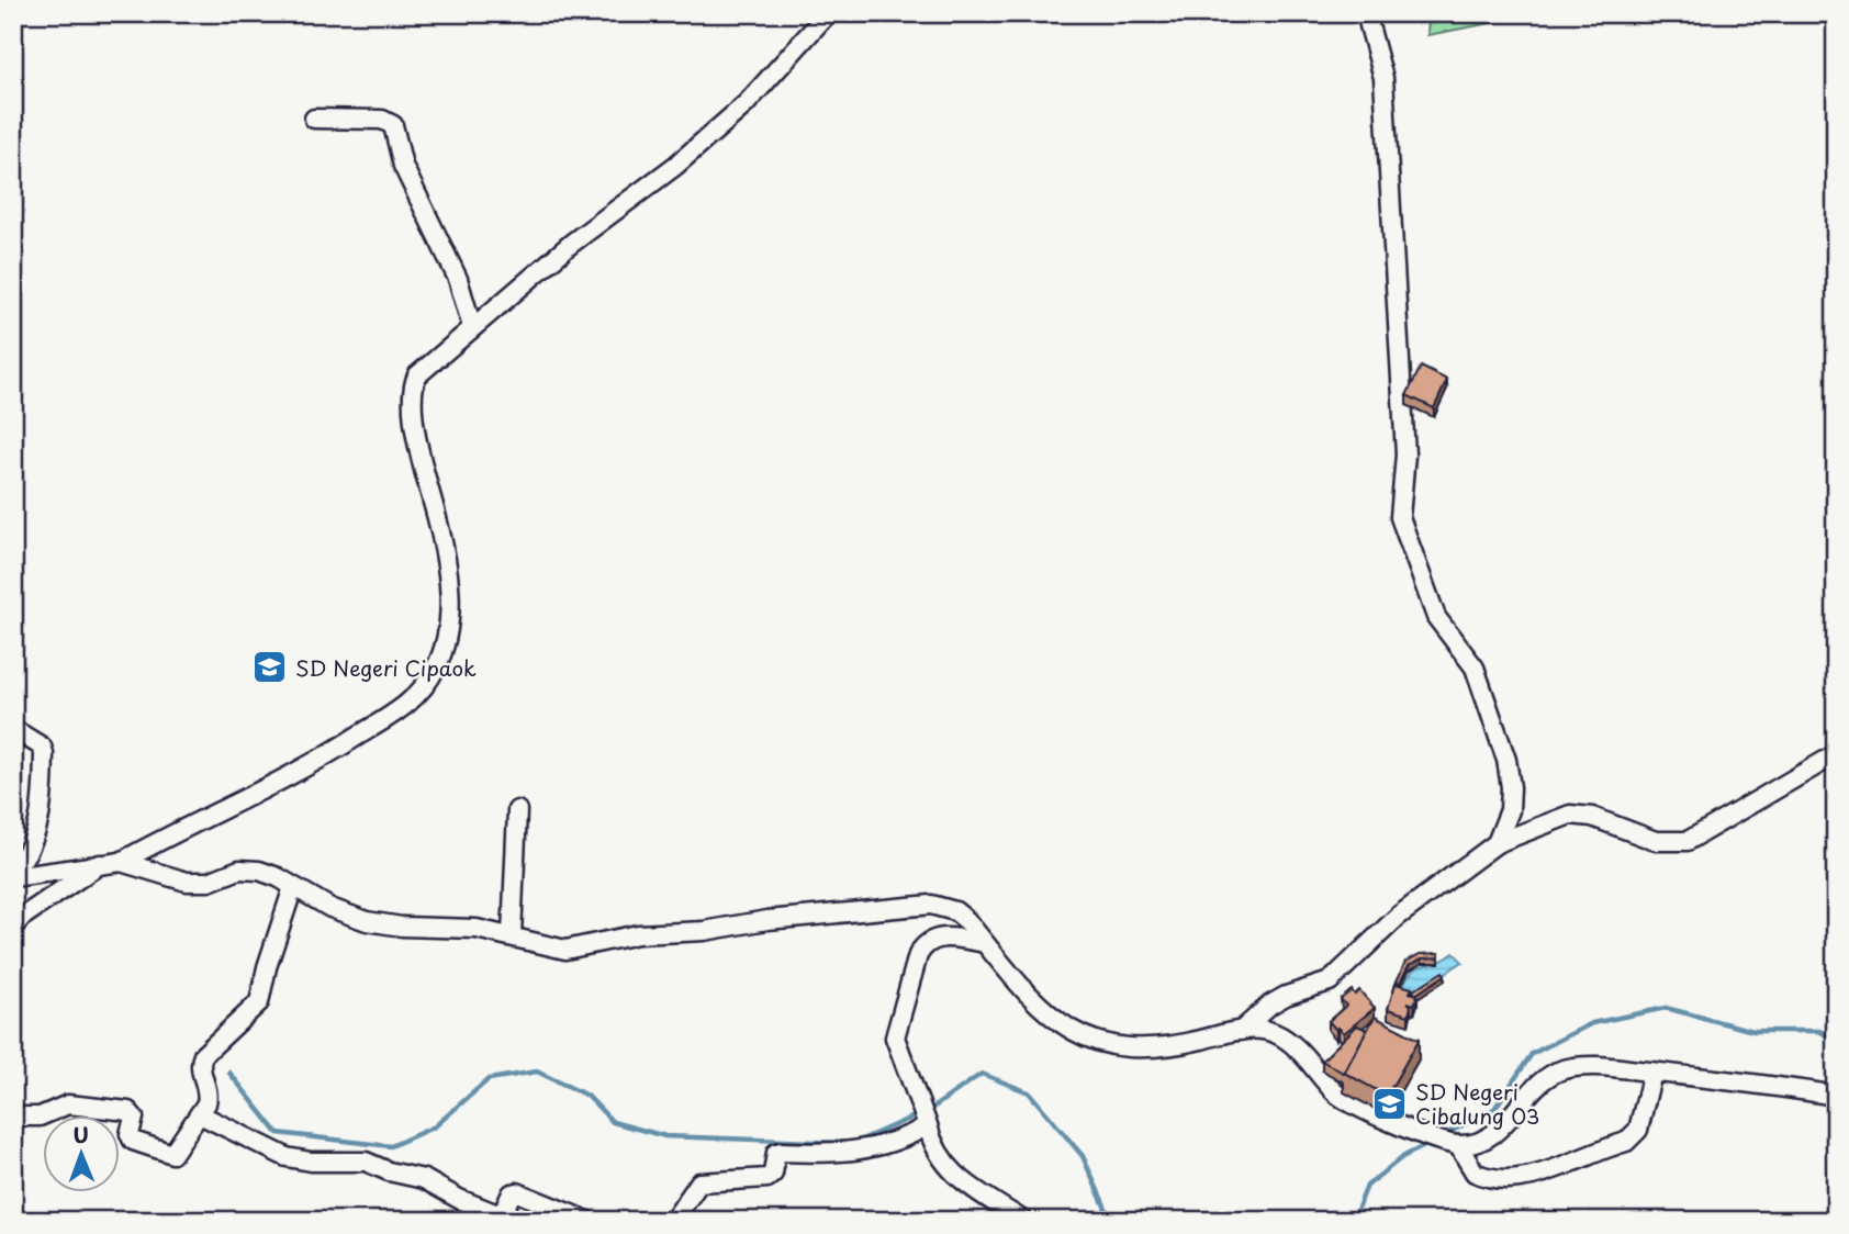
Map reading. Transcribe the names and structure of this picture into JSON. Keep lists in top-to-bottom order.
{
  "places": {
    "school or university": ["SD Negeri Cipaok", "SD Negeri Cibalung 03"]
  },
  "north": "top"
}
